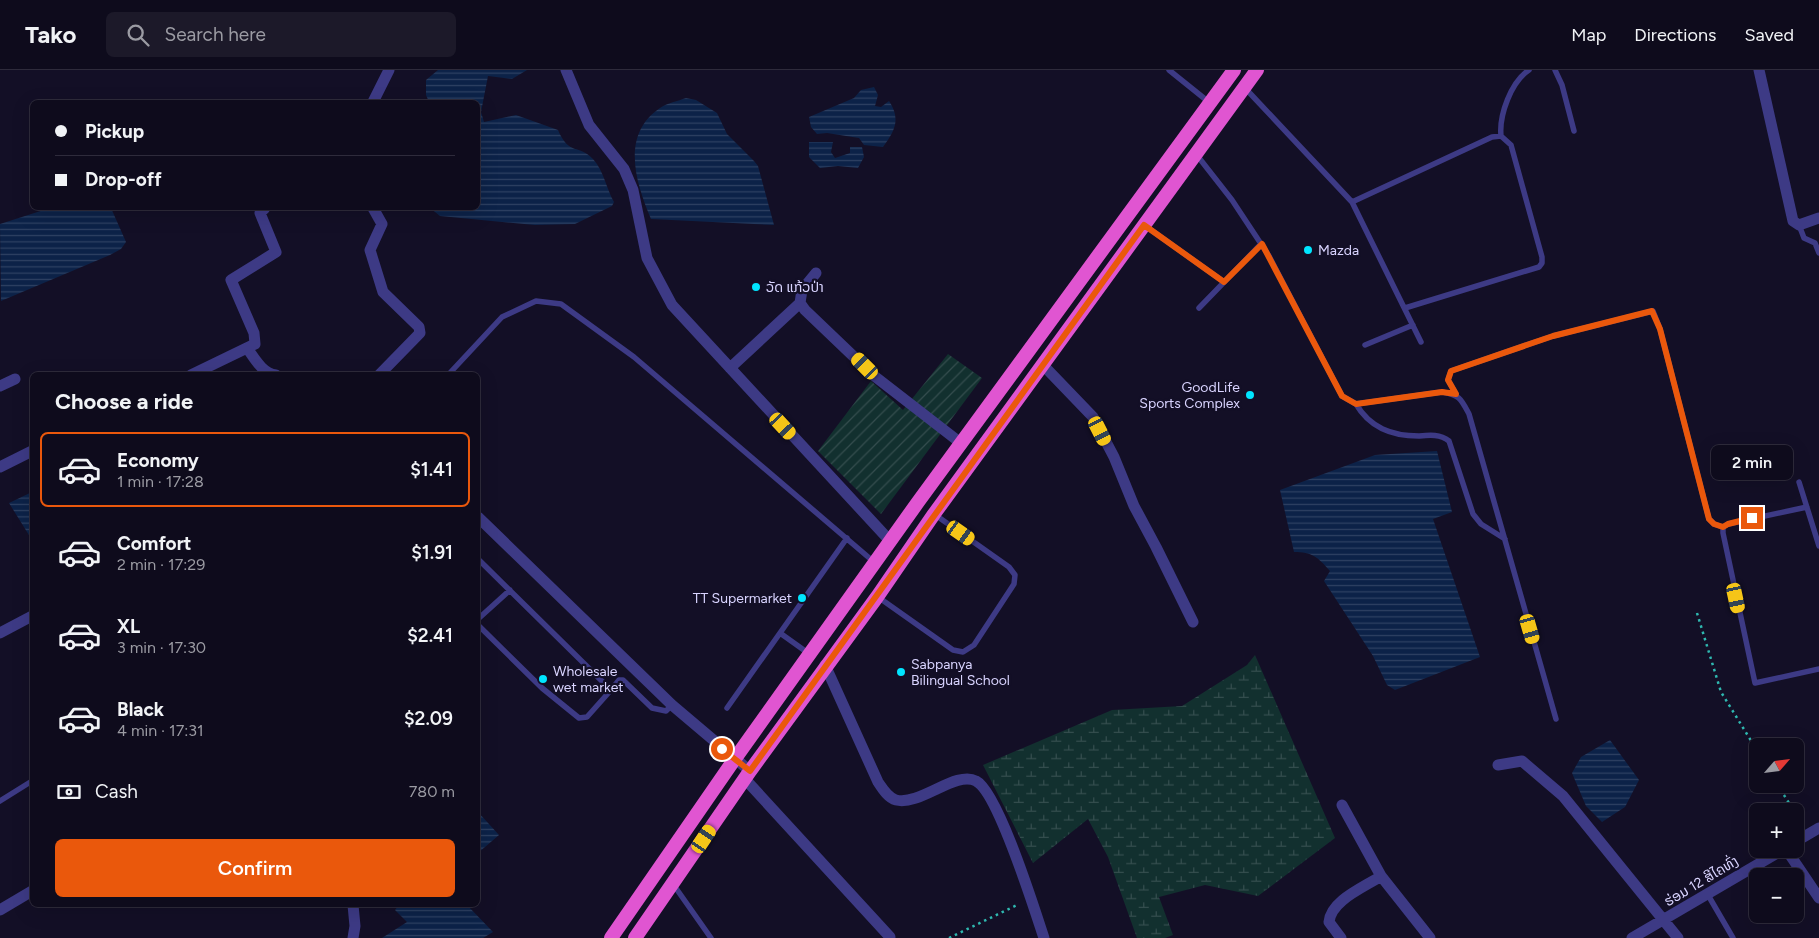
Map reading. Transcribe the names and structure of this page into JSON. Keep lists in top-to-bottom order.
{
  "streets": {
    "street": ["ຮ່ອມ 12 ສີໄຄທົ່ງ"]
  },
  "places": [
    "Mazda",
    "ວັດ ແກ້ວປ່າ",
    "GoodLife Sports Complex",
    "TT Supermarket",
    "Sabpanya Bilingual School",
    "Wholesale wet market"
  ],
  "north": "top right",
  "page": {
    "header": "Tako",
    "search": "Search here",
    "nav": ["Map", "Directions", "Saved"],
    "banner": ["Pickup", "Drop-off"],
    "heading": "Choose a ride",
    "list": [
      {
        "name": "Economy",
        "note": "1 min · 17:28",
        "value": "$1.41"
      },
      {
        "name": "Comfort",
        "note": "2 min · 17:29",
        "value": "$1.91"
      },
      {
        "name": "XL",
        "note": "3 min · 17:30",
        "value": "$2.41"
      },
      {
        "name": "Black",
        "note": "4 min · 17:31",
        "value": "$2.09"
      }
    ],
    "bubble": "2 min",
    "map_buttons": ["+", "−"],
    "pay": ["Cash", "780 m"],
    "buttons": "Confirm"
  }
}
